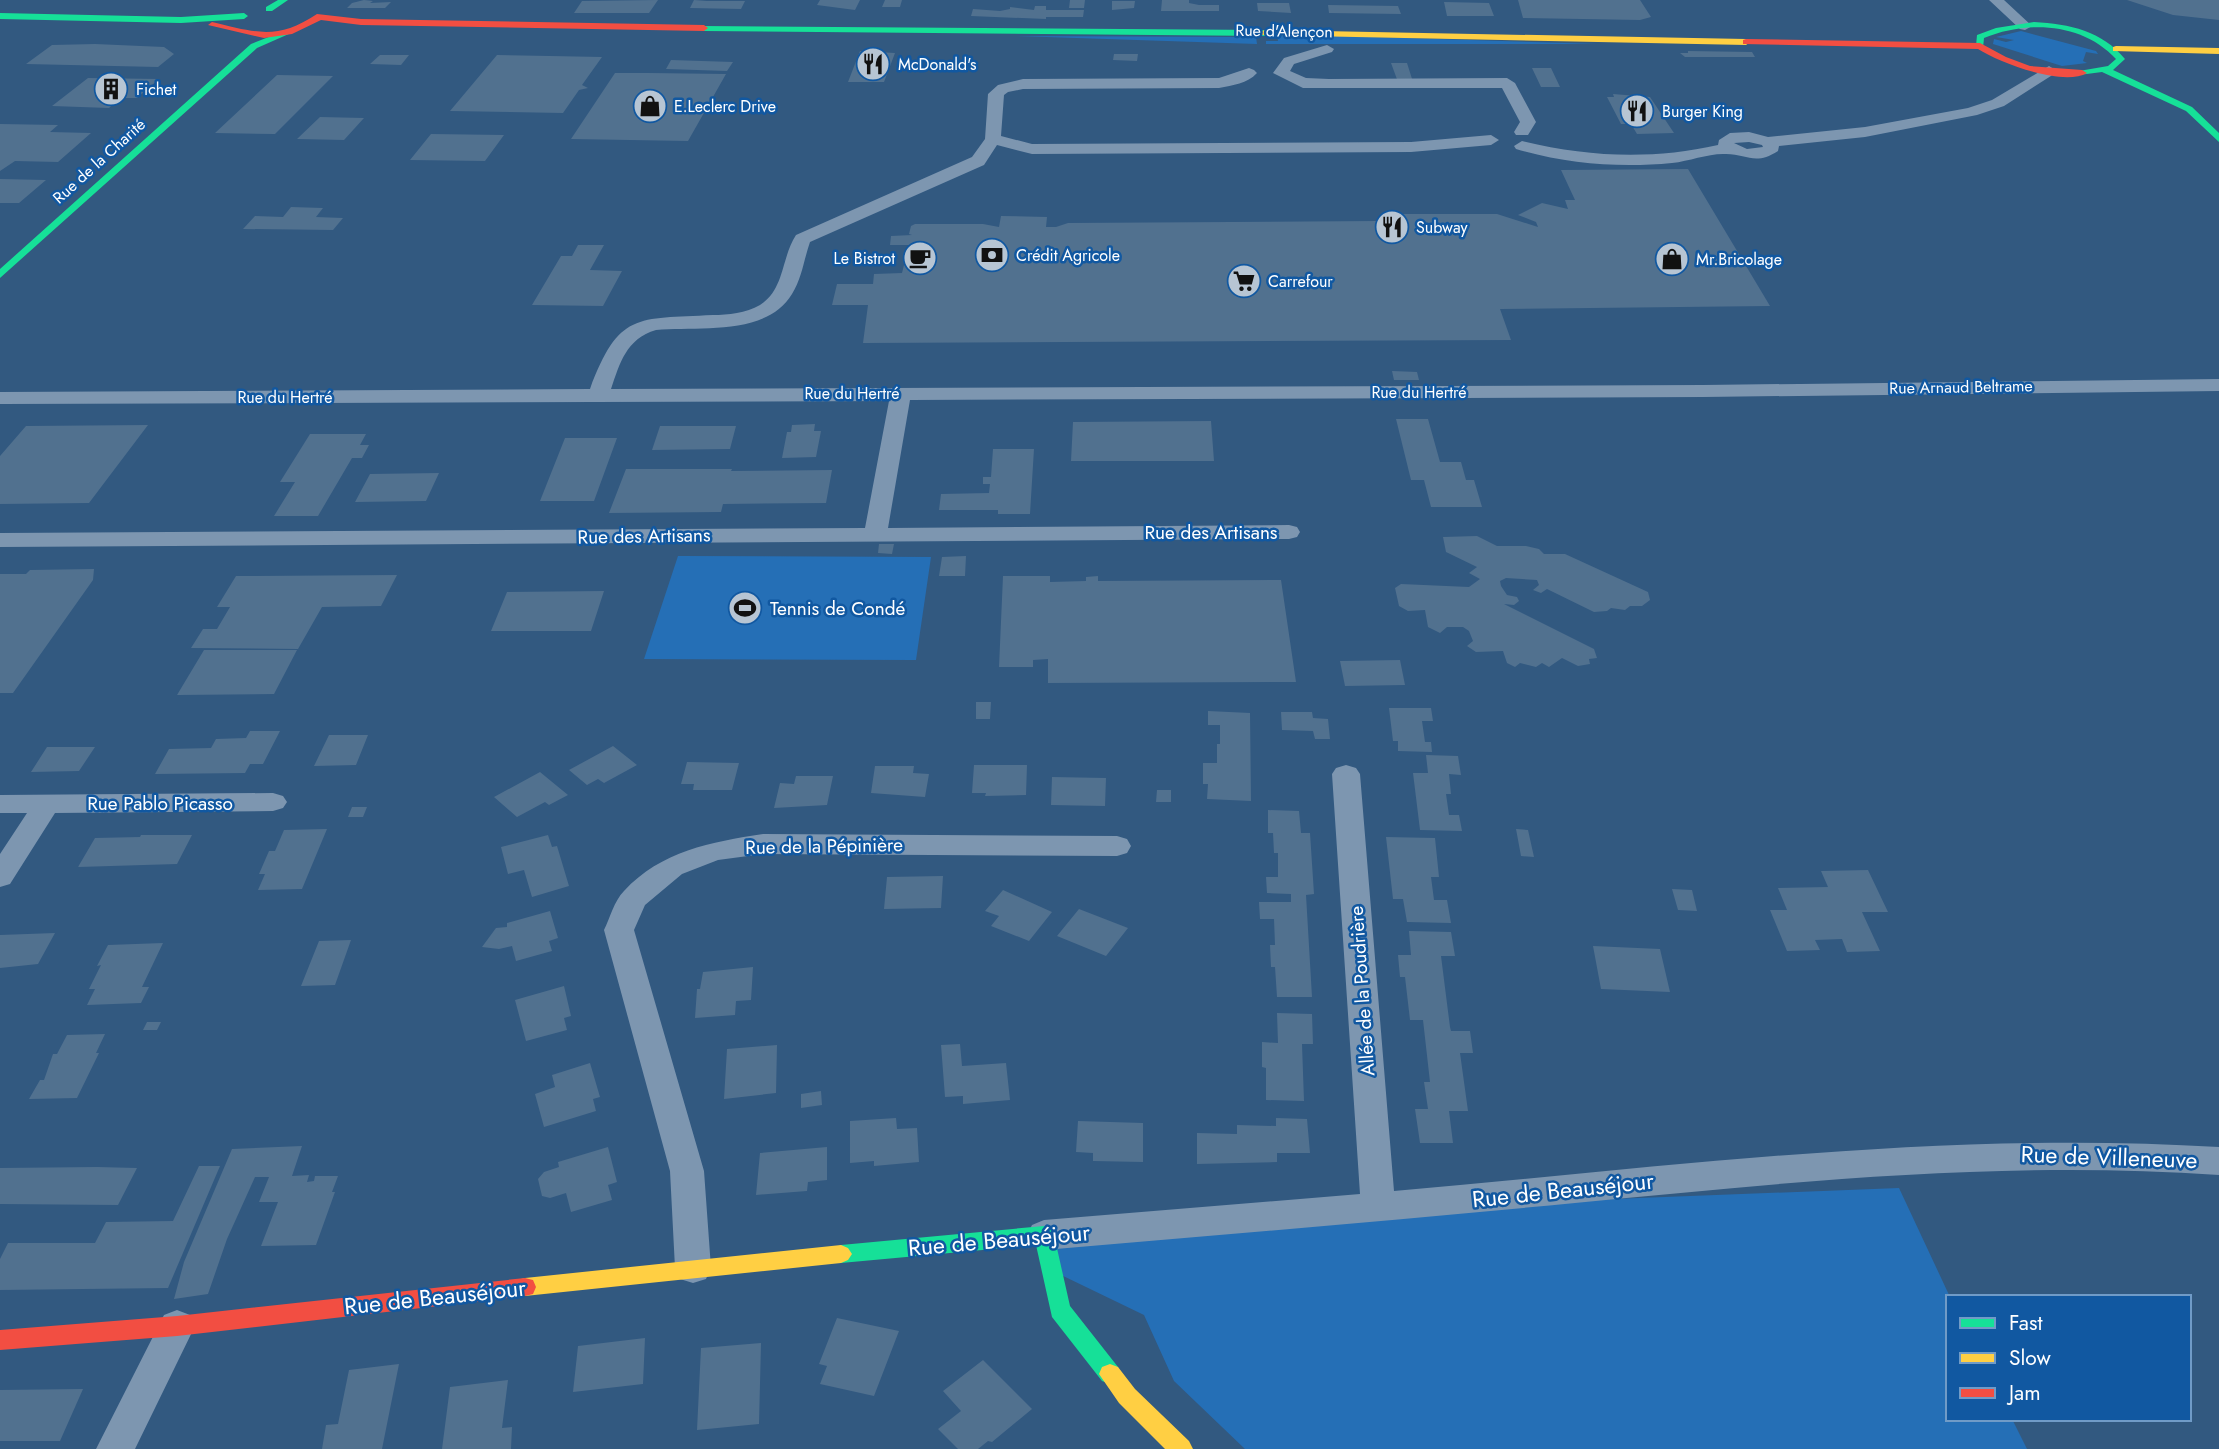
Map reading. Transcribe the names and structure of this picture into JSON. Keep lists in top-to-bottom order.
{
  "streets": {
    "main road": ["Rue d'Alençon", "Rue de la Charité", "Rue de Beauséjour"],
    "street": [
      "Rue Arnaud Beltrame",
      "Rue du Hertré",
      "Rue des Artisans",
      "Rue Pablo Picasso",
      "Rue de la Pépinière",
      "Allée de la Poudrière",
      "Rue de Villeneuve"
    ]
  },
  "crossings": [
    ["Rue d'Alençon", "Rue de la Charité"],
    ["Rue Arnaud Beltrame", "Rue du Hertré"],
    ["Rue de la Pépinière", "Rue de Beauséjour"],
    ["Allée de la Poudrière", "Rue de Beauséjour"],
    ["Rue de Villeneuve", "Rue de Beauséjour"]
  ],
  "places": {
    "restaurant": ["McDonald's", "Burger King", "Subway"],
    "building": ["Fichet"],
    "shop": ["E.Leclerc Drive", "Mr.Bricolage"],
    "bank": ["Crédit Agricole"],
    "cafe": ["Le Bistrot"],
    "supermarket": ["Carrefour"],
    "sports": ["Tennis de Condé"]
  },
  "legend": ["Fast", "Slow", "Jam"]
}
